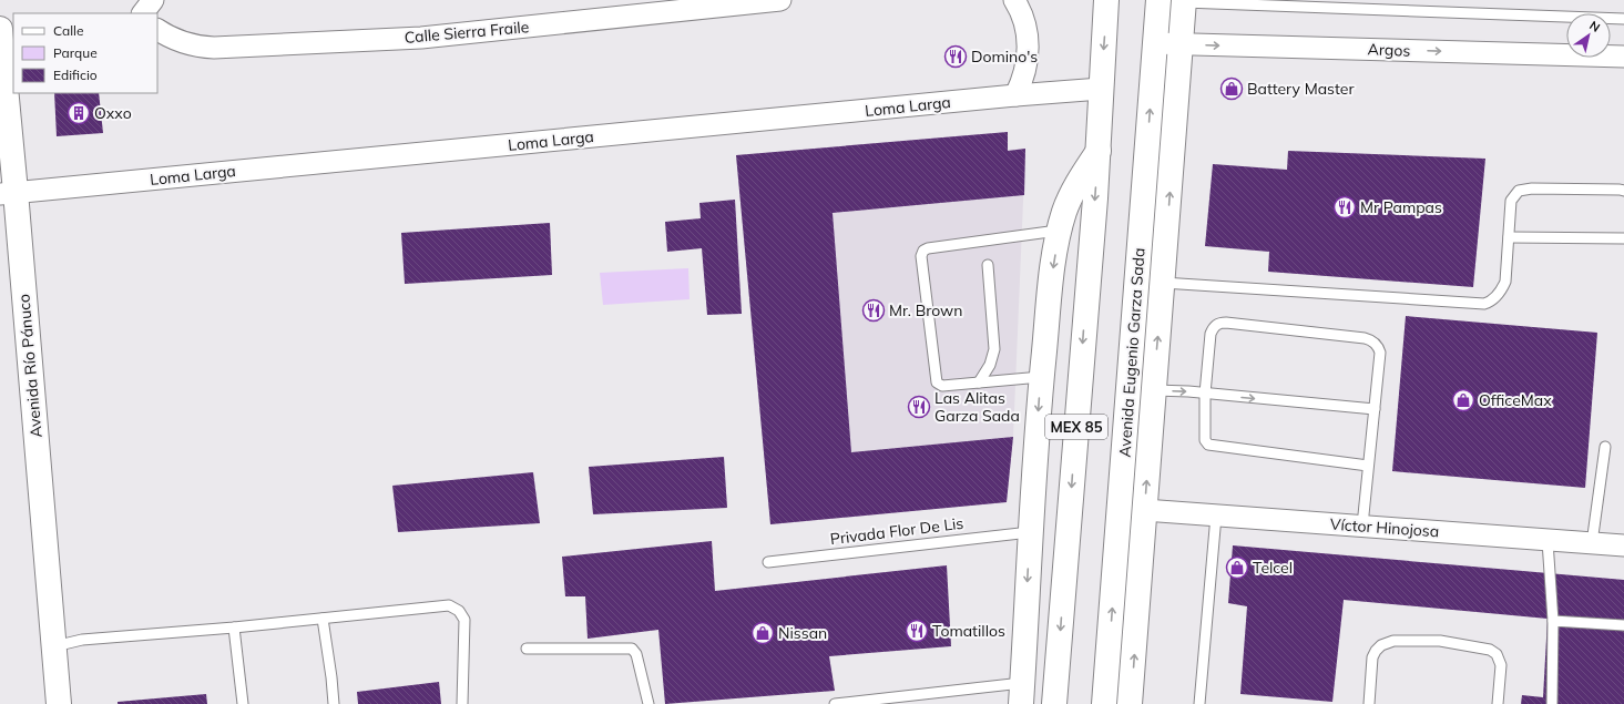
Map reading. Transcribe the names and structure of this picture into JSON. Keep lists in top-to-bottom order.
{
  "streets": {
    "main road": ["Avenida Eugenio Garza Sada", "Avenida Río Pánuco", "MEX 85"],
    "street": [
      "Calle Sierra Fraile",
      "Argos",
      "Loma Larga",
      "Víctor Hinojosa"
    ],
    "lane": ["Privada Flor De Lis"]
  },
  "crossings": [
    ["Argos", "Avenida Eugenio Garza Sada"],
    ["Loma Larga", "Avenida Río Pánuco"],
    ["Loma Larga", "MEX 85"]
  ],
  "one_way": ["Argos"],
  "places": {
    "restaurant": [
      "Domino's",
      "Mr Pampas",
      "Mr. Brown",
      "Las Alitas Garza Sada",
      "Tomatillos"
    ],
    "shop": [
      "Battery Master",
      "OfficeMax",
      "Telcel",
      "Nissan"
    ],
    "building": ["Oxxo"]
  },
  "legend": ["Calle", "Parque", "Edificio"],
  "north": "top right"
}
